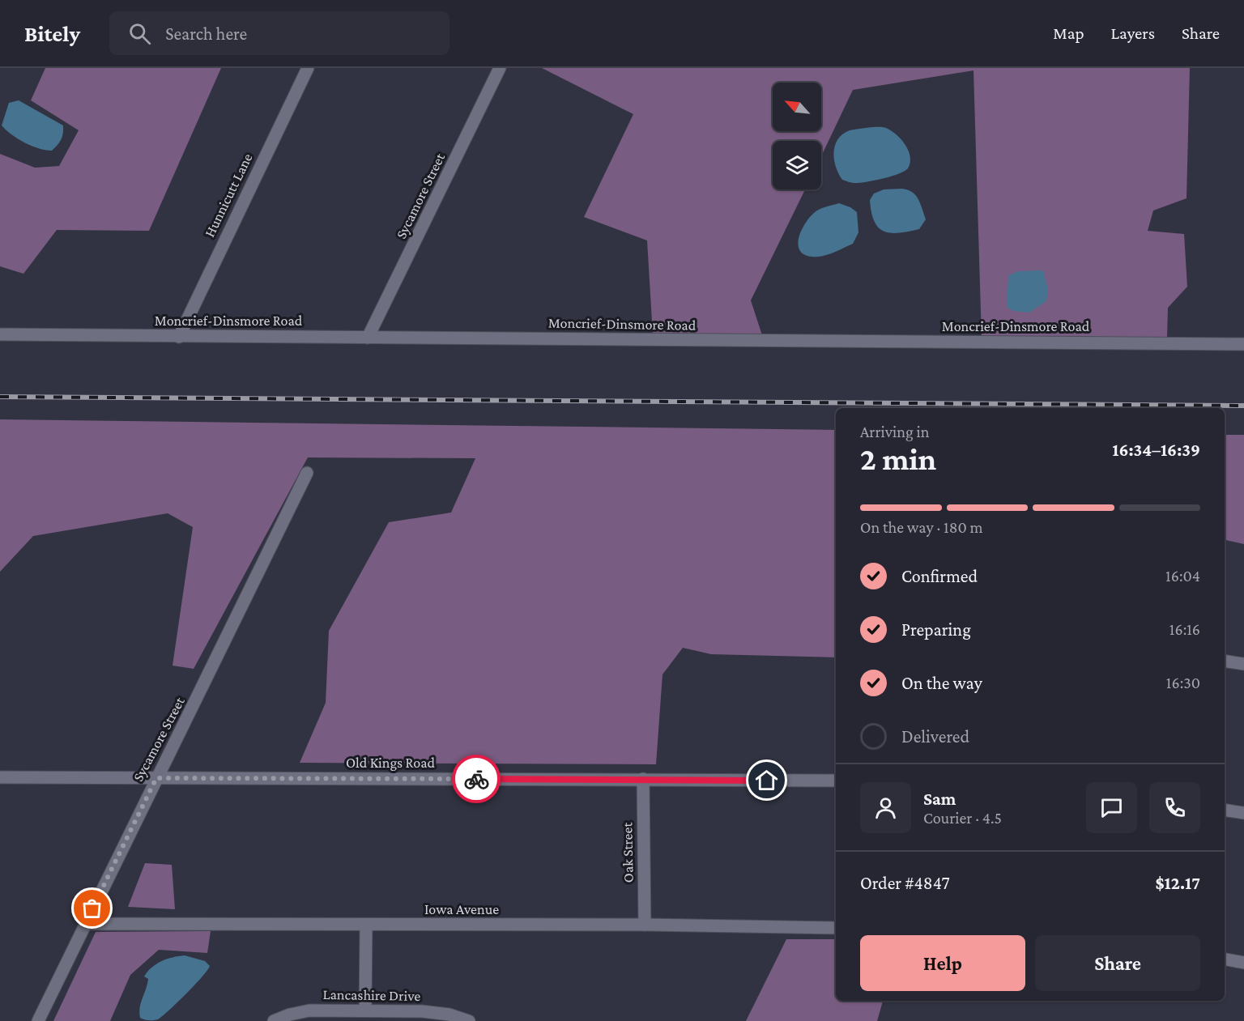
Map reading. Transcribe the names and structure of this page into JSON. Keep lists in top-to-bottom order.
{
  "streets": {
    "street": [
      "Hunnicutt Lane",
      "Sycamore Street",
      "Moncrief-Dinsmore Road",
      "Old Kings Road",
      "Oak Street",
      "Iowa Avenue",
      "Lancashire Drive"
    ]
  },
  "crossings": [
    ["Hunnicutt Lane", "Moncrief-Dinsmore Road"],
    ["Sycamore Street", "Moncrief-Dinsmore Road"],
    ["Sycamore Street", "Old Kings Road"],
    ["Sycamore Street", "Iowa Avenue"],
    ["Old Kings Road", "Oak Street"],
    ["Oak Street", "Iowa Avenue"]
  ],
  "north": "top left",
  "page": {
    "header": "Bitely",
    "search": "Search here",
    "nav": ["Map", "Layers", "Share"],
    "heading": ["2 min", "Arriving in", "16:34–16:39"],
    "panel": [
      "Sam",
      "Courier · 4.5",
      "Order #4847",
      "$12.17"
    ],
    "bar": "On the way · 180 m",
    "list": [
      ["Confirmed", "16:04"],
      ["Preparing", "16:16"],
      ["On the way", "16:30"],
      "Delivered"
    ],
    "buttons": ["Help", "Share"]
  }
}
